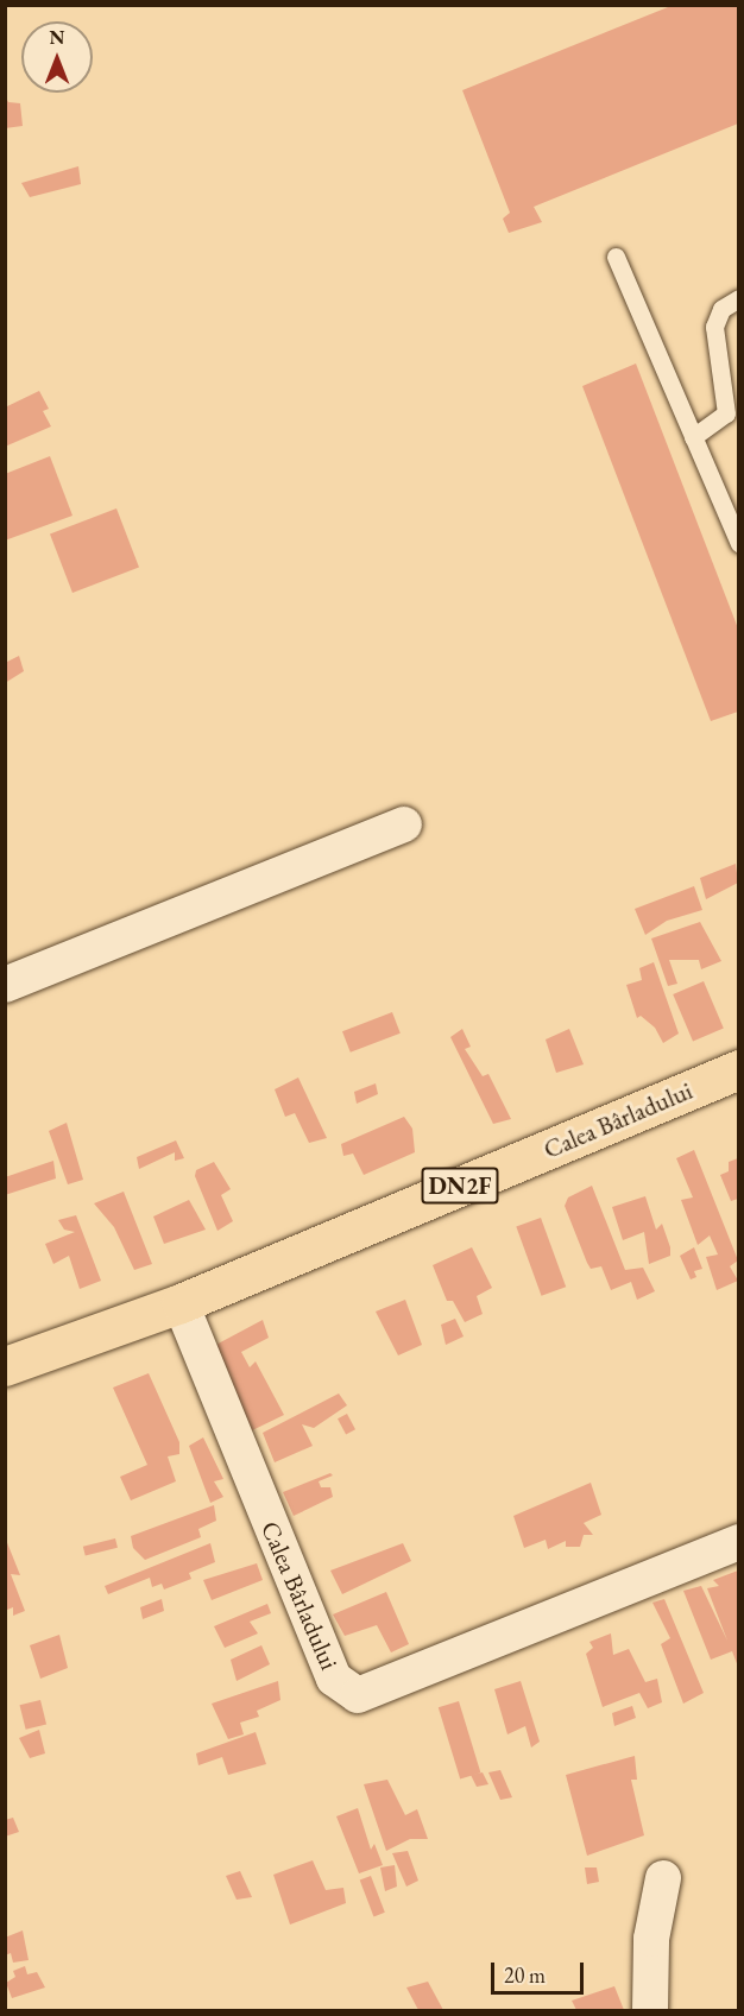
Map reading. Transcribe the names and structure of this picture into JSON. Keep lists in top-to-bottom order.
{
  "streets": {
    "main road": ["Calea Bârladului", "DN2F"]
  },
  "scale_bar": "20 m",
  "north": "top"
}
